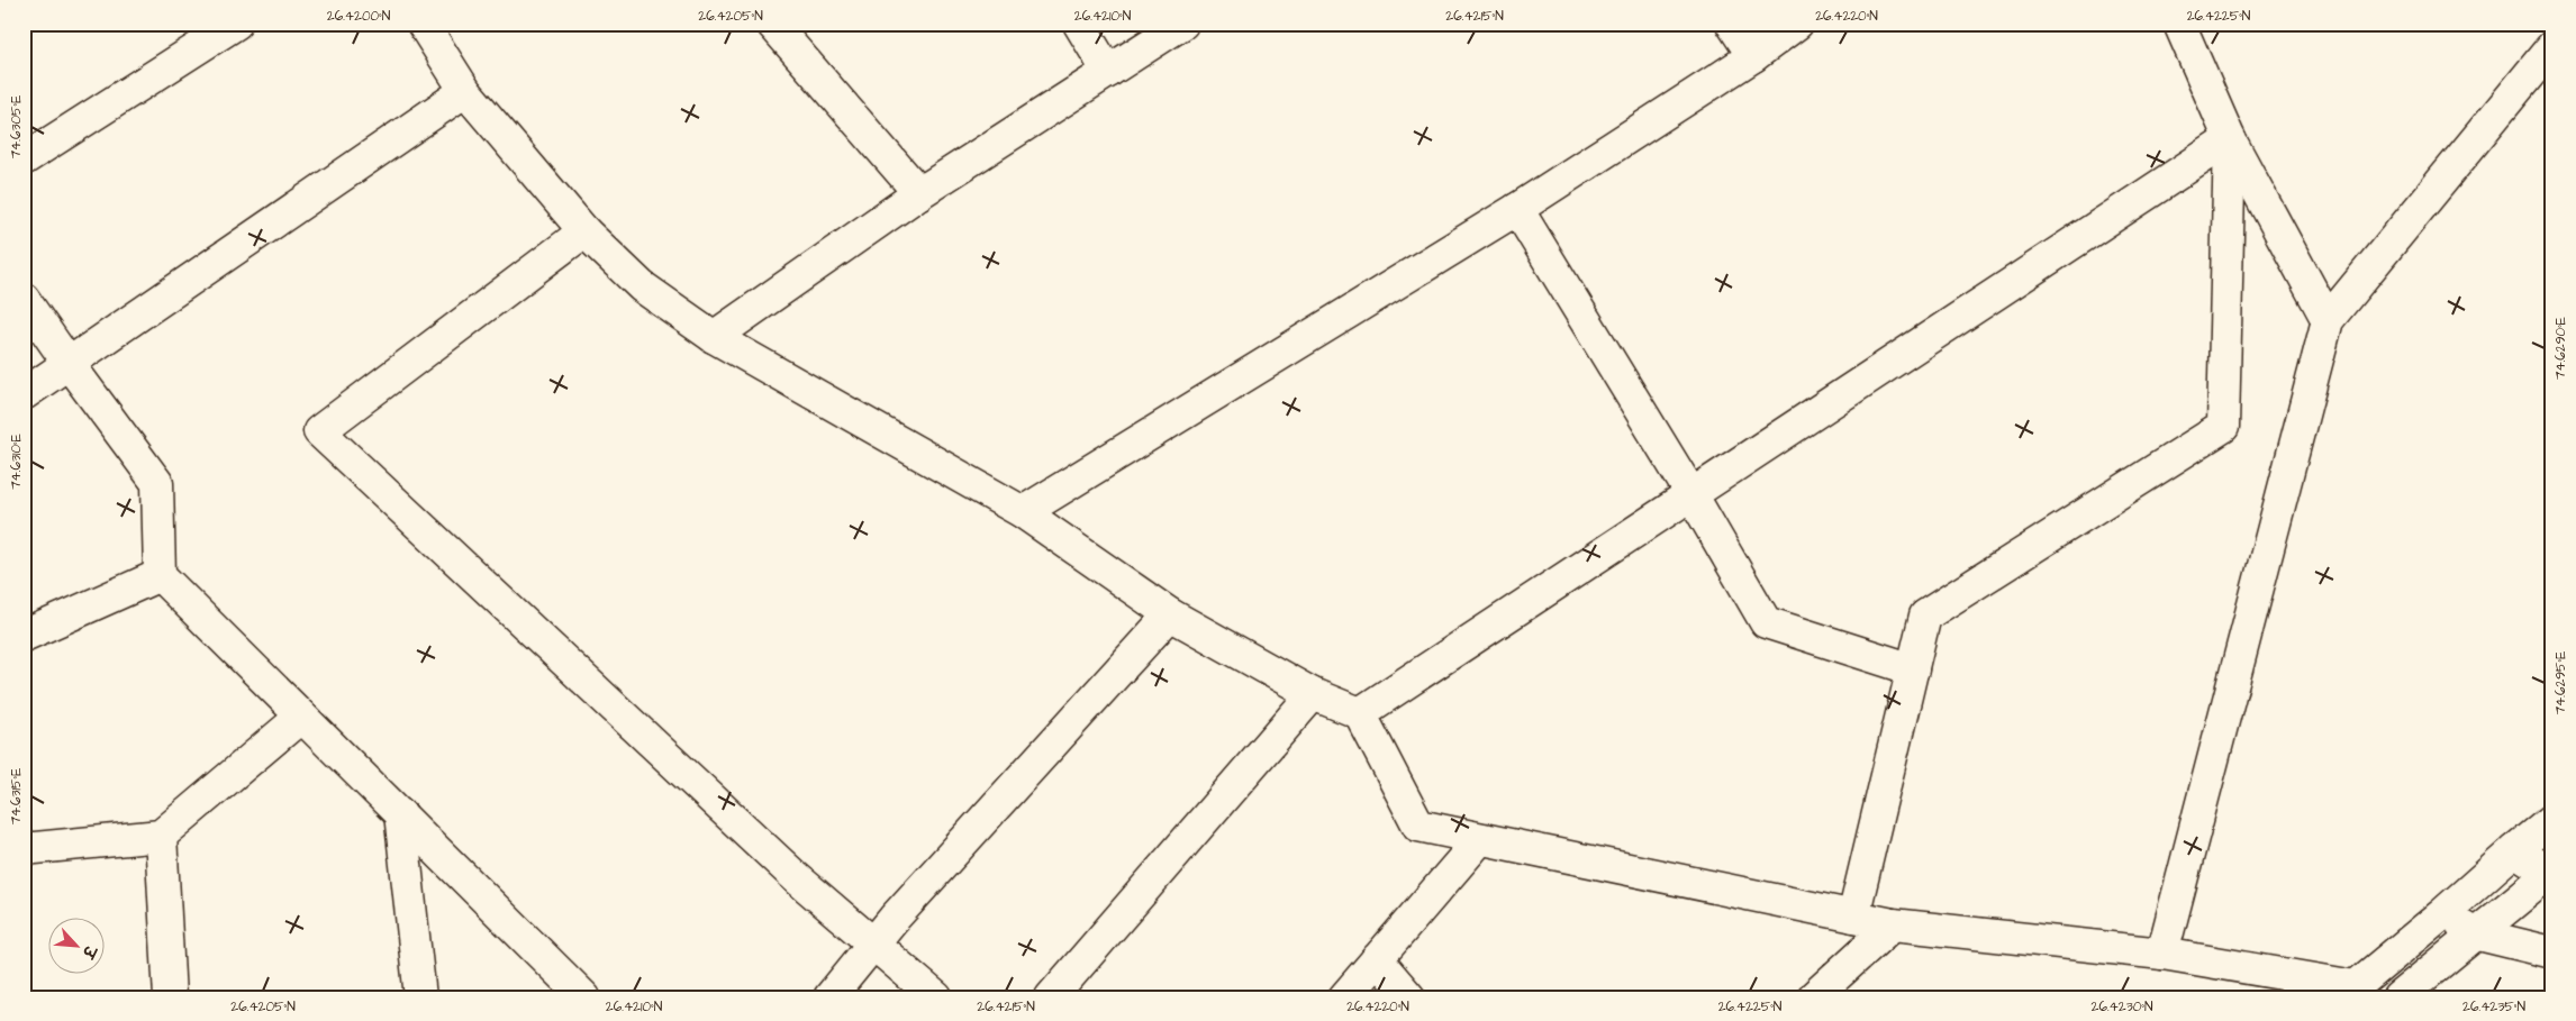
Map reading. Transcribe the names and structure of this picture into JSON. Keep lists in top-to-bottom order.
{
  "north": "bottom right",
  "coordinates": [
    "26.4200°N",
    "26.4205°N",
    "26.4210°N",
    "26.4215°N",
    "26.4220°N",
    "26.4225°N",
    "74.6305°E",
    "74.6290°E",
    "74.6310°E",
    "74.6295°E",
    "74.6315°E",
    "26.4230°N",
    "26.4235°N"
  ]
}
